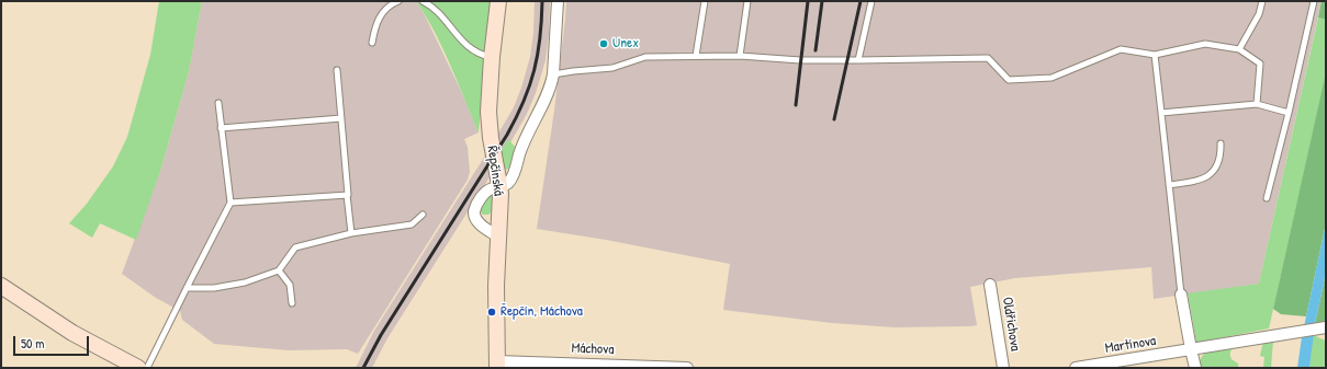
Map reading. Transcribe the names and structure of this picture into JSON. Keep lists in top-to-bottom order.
{
  "streets": {
    "street": [
      "Řepčínská",
      "Oldřichova",
      "Martinova",
      "Máchova"
    ]
  },
  "crossings": [
    ["Řepčínská", "Máchova"]
  ],
  "places": ["Unex", "Řepčín, Máchova"],
  "scale_bar": "50 m"
}
